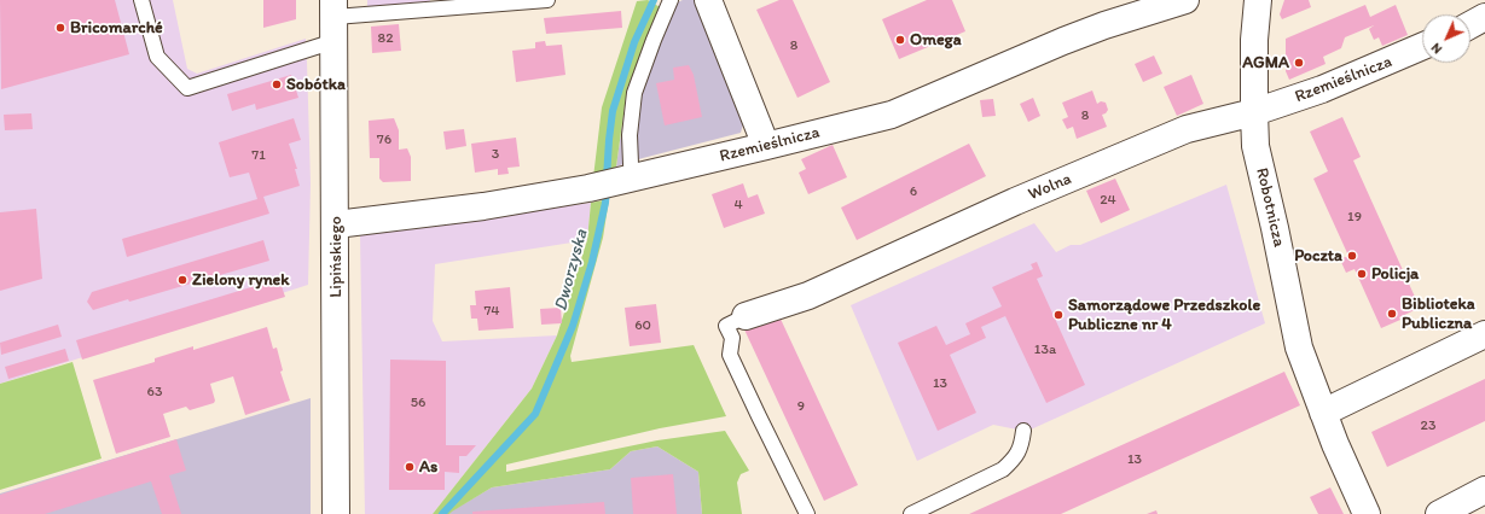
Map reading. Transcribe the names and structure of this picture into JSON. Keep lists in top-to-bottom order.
{
  "streets": {
    "street": [
      "Rzemieślnicza",
      "Wolna",
      "Robotnicza",
      "Lipińskiego"
    ]
  },
  "crossings": [
    ["Rzemieślnicza", "Wolna"],
    ["Rzemieślnicza", "Robotnicza"],
    ["Rzemieślnicza", "Lipińskiego"],
    ["Wolna", "Robotnicza"]
  ],
  "water": ["Dworzyska"],
  "places": [
    "Bricomarché",
    "Omega",
    "AGMA",
    "Sobótka",
    "Poczta",
    "Policja",
    "Zielony rynek",
    "Biblioteka Publiczna",
    "Samorządowe Przedszkole Publiczne nr 4",
    "As"
  ],
  "house_numbers": [
    "82",
    "8",
    "8",
    "76",
    "3",
    "71",
    "6",
    "24",
    "4",
    "19",
    "74",
    "60",
    "13a",
    "13",
    "63",
    "56",
    "9",
    "23",
    "13"
  ],
  "north": "bottom left"
}
